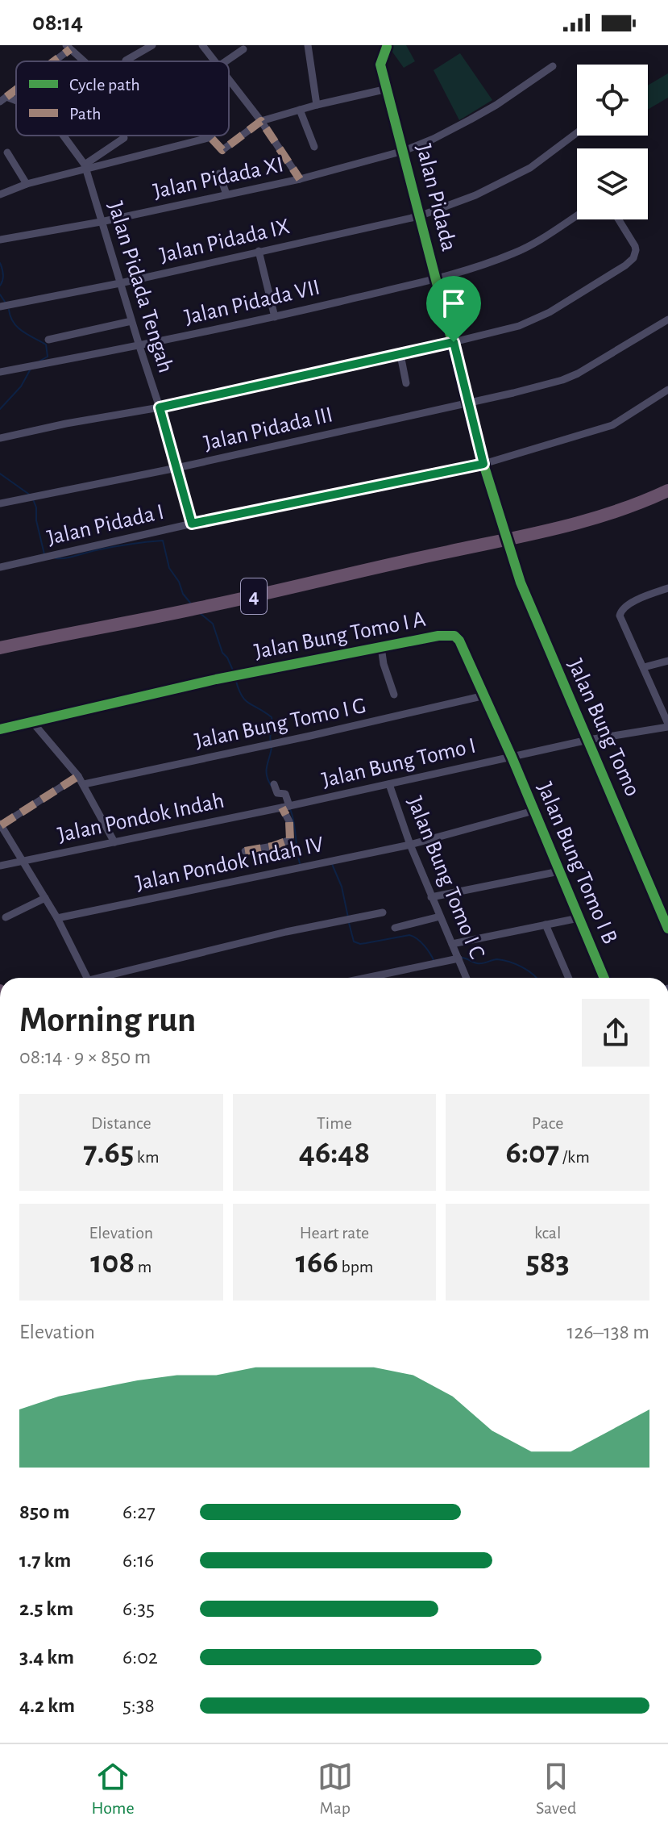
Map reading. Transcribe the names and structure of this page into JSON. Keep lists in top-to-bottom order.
{
  "streets": {
    "highway": ["4"],
    "street": [
      "Jalan Pidada XI",
      "Jalan Pidada",
      "Jalan Pidada IX",
      "Jalan Pidada Tengah",
      "Jalan Pidada VII",
      "Jalan Pidada III",
      "Jalan Pidada I",
      "Jalan Bung Tomo I A",
      "Jalan Bung Tomo I G",
      "Jalan Bung Tomo",
      "Jalan Bung Tomo I",
      "Jalan Pondok Indah",
      "Jalan Bung Tomo I B",
      "Jalan Pondok Indah IV",
      "Jalan Bung Tomo I C"
    ]
  },
  "crossings": [
    ["Jalan Pidada XI", "Jalan Pidada"],
    ["Jalan Pidada XI", "Jalan Pidada Tengah"],
    ["Jalan Pidada", "Jalan Pidada IX"],
    ["Jalan Pidada", "Jalan Pidada VII"],
    ["Jalan Pidada", "Jalan Pidada III"],
    ["Jalan Pidada", "Jalan Pidada I"],
    ["Jalan Pidada", "4"],
    ["Jalan Pidada", "Jalan Bung Tomo"],
    ["Jalan Pidada IX", "Jalan Pidada Tengah"],
    ["Jalan Pidada Tengah", "Jalan Pidada VII"],
    ["Jalan Pidada Tengah", "Jalan Pidada III"],
    ["Jalan Pidada Tengah", "Jalan Pidada I"],
    ["4", "Jalan Bung Tomo"],
    ["Jalan Bung Tomo I A", "Jalan Bung Tomo I G"],
    ["Jalan Bung Tomo I A", "Jalan Bung Tomo I"],
    ["Jalan Bung Tomo I A", "Jalan Bung Tomo I B"],
    ["Jalan Bung Tomo", "Jalan Bung Tomo I"],
    ["Jalan Bung Tomo I", "Jalan Pondok Indah"],
    ["Jalan Bung Tomo I", "Jalan Bung Tomo I B"],
    ["Jalan Bung Tomo I", "Jalan Bung Tomo I C"],
    ["Jalan Bung Tomo I B", "Jalan Pondok Indah IV"],
    ["Jalan Pondok Indah IV", "Jalan Bung Tomo I C"]
  ],
  "legend": ["Cycle path", "Path"],
  "page": {
    "status": "08:14",
    "heading": ["Morning run", "08:14 · 9 × 850 m"],
    "stats": [
      ["Distance", "7.65 km"],
      ["Time", "46:48"],
      ["Pace", "6:07 /km"],
      ["Elevation", "108 m"],
      ["Heart rate", "166 bpm"],
      ["kcal", "583"]
    ],
    "chart": ["Elevation", "126–138 m"],
    "list": [
      {
        "name": "850 m",
        "note": "6:27"
      },
      {
        "name": "1.7 km",
        "note": "6:16"
      },
      {
        "name": "2.5 km",
        "note": "6:35"
      },
      {
        "name": "3.4 km",
        "note": "6:02"
      },
      {
        "name": "4.2 km",
        "note": "5:38"
      }
    ],
    "tabs": ["Home", "Map", "Saved"]
  }
}
